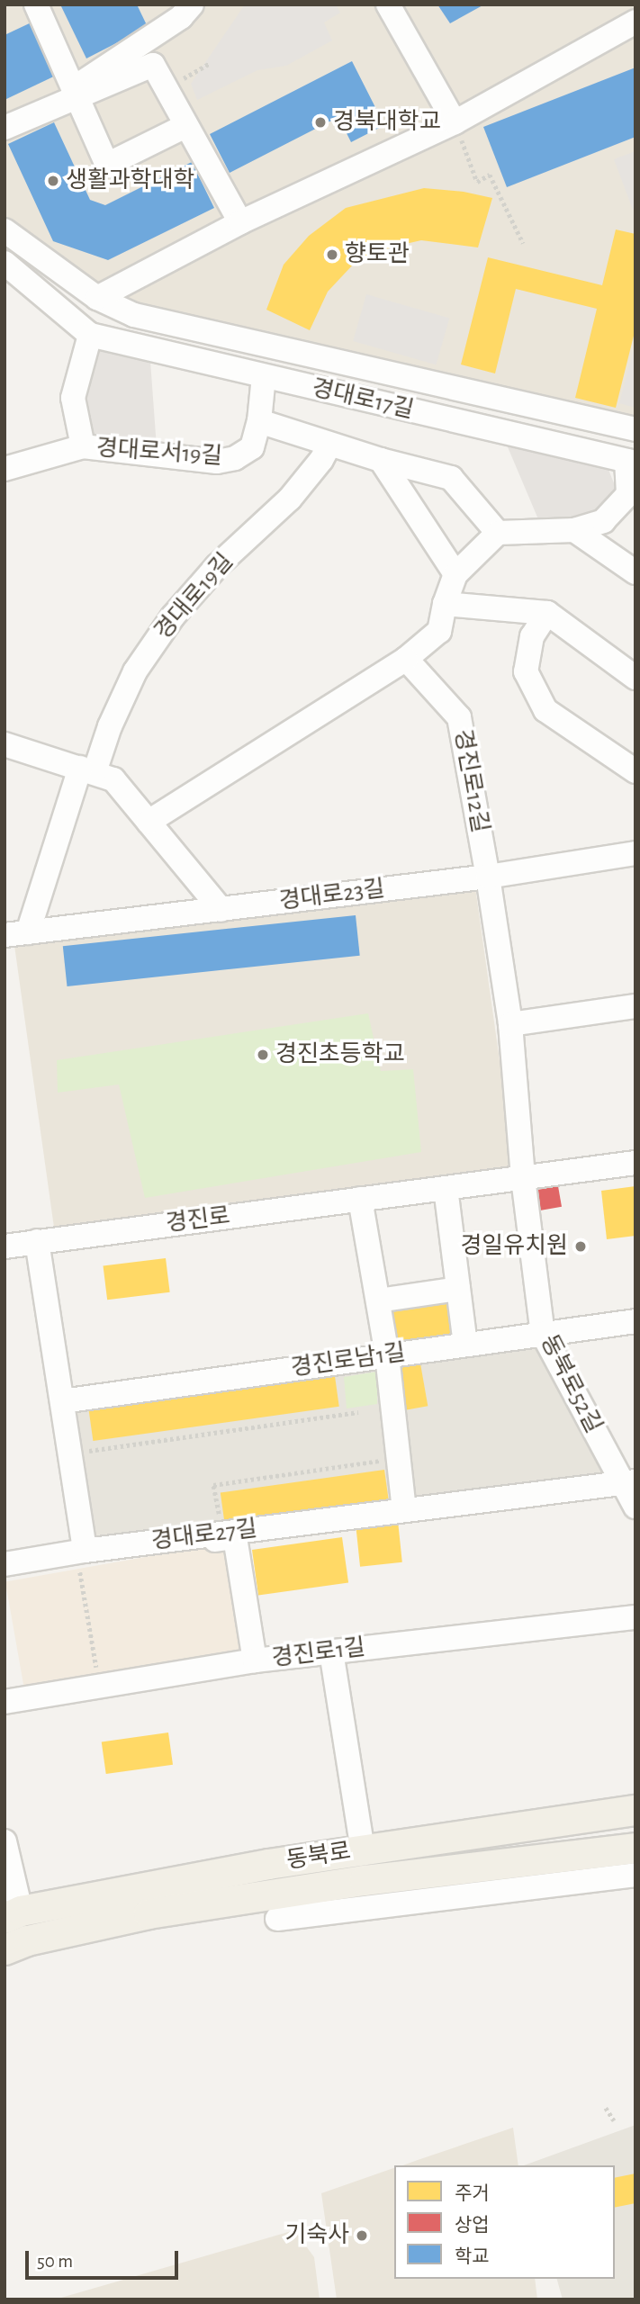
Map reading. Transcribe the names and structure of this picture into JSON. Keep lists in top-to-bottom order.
{
  "streets": {
    "main road": ["동북로"],
    "street": [
      "경대로17길",
      "경대로서19길",
      "경대로19길",
      "경진로12길",
      "경대로23길",
      "경진로",
      "경진로남1길",
      "동북로52길",
      "경대로27길",
      "경진로1길"
    ]
  },
  "crossings": [
    ["경대로19길", "경대로23길"],
    ["경진로12길", "경대로23길"],
    ["경진로12길", "경진로"],
    ["경진로12길", "동북로52길"],
    ["경진로", "동북로52길"],
    ["경진로남1길", "동북로52길"],
    ["동북로52길", "경대로27길"]
  ],
  "places": [
    "경북대학교",
    "생활과학대학",
    "향토관",
    "경진초등학교",
    "경일유치원",
    "기숙사"
  ],
  "legend": ["주거", "상업", "학교"],
  "scale_bar": "50 m"
}
